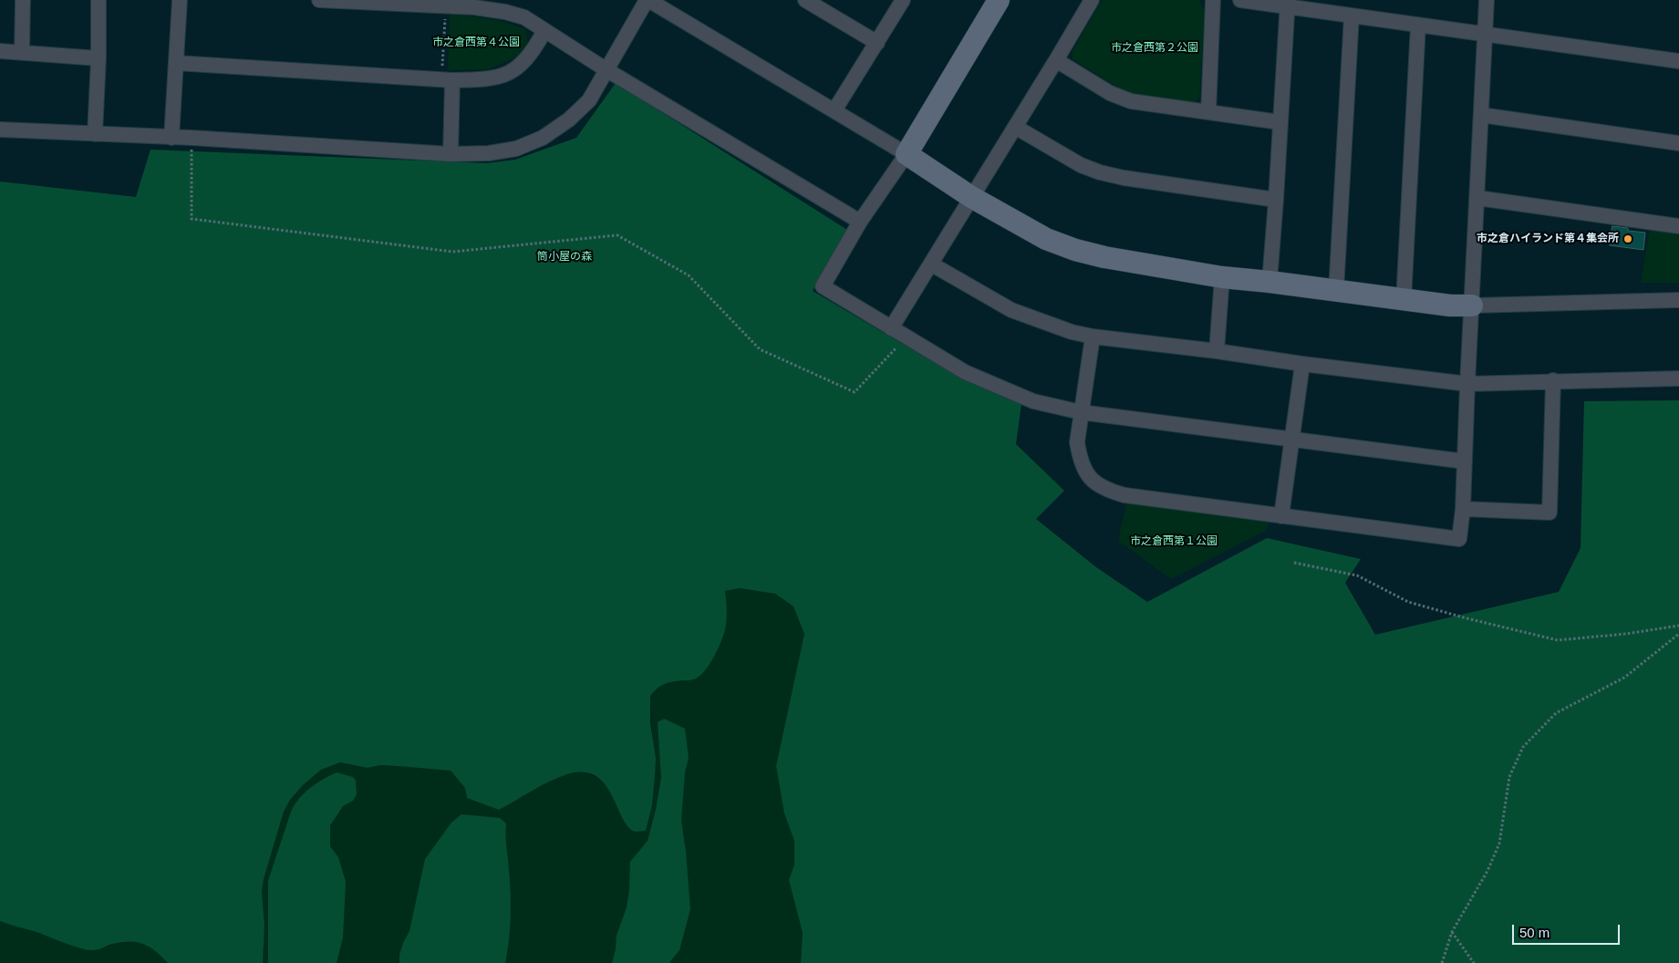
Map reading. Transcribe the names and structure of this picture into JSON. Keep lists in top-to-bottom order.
{
  "parks": [
    "市之倉西第４公園",
    "市之倉西第２公園",
    "筒小屋の森",
    "市之倉西第１公園"
  ],
  "places": ["市之倉ハイランド第４集会所"],
  "scale_bar": "50 m"
}
